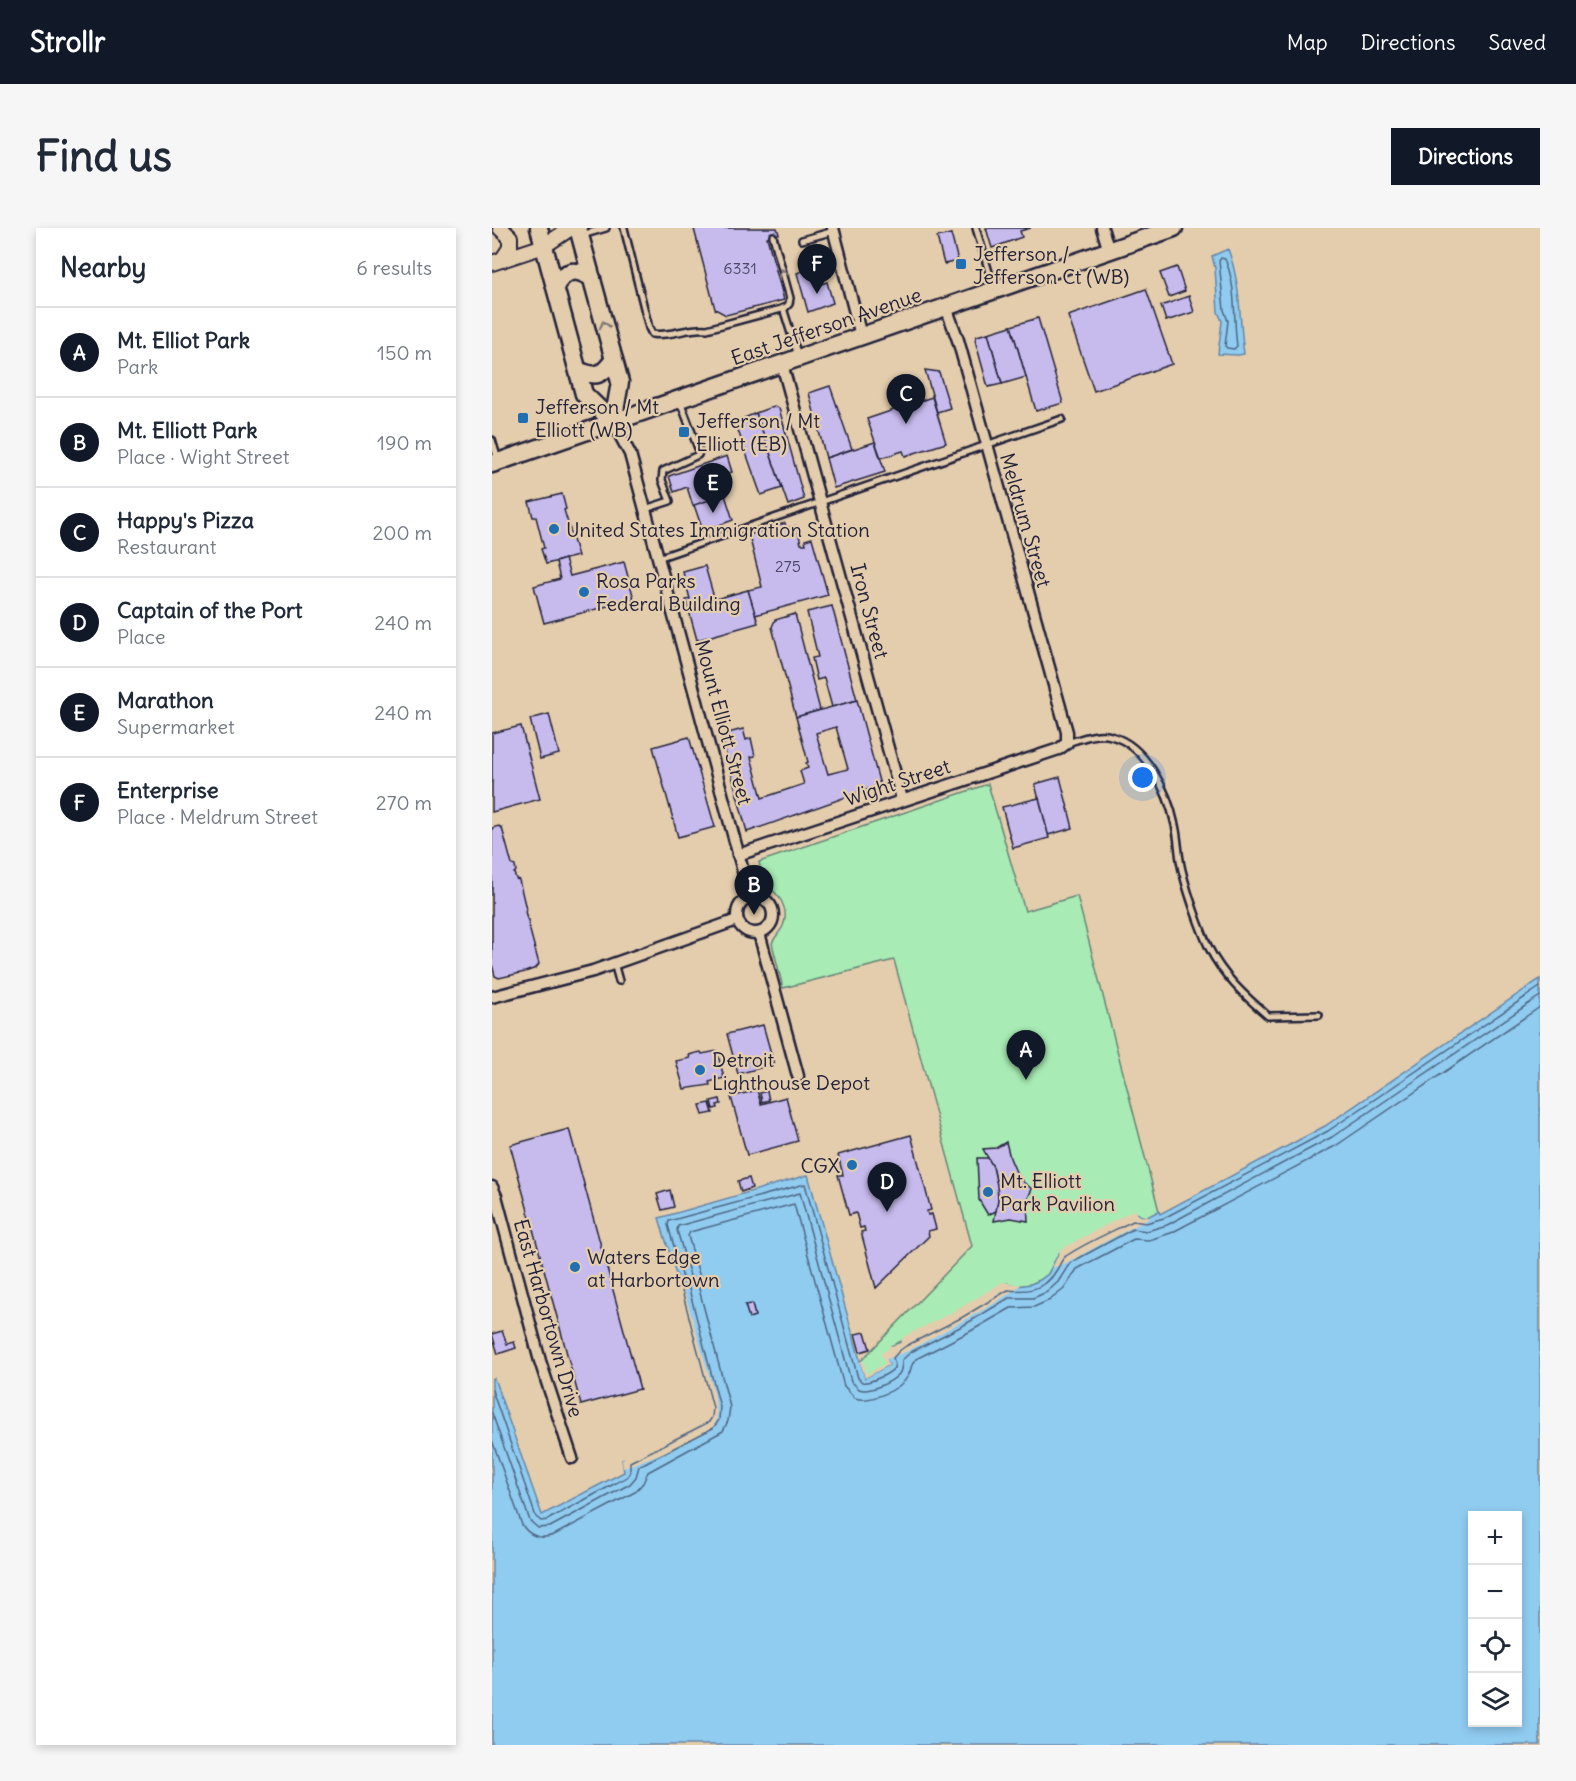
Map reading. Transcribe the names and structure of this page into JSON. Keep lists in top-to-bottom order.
{
  "streets": {
    "main road": ["East Jefferson Avenue", "Mount Elliott Street"],
    "street": [
      "Meldrum Street",
      "Iron Street",
      "Wight Street",
      "East Harbortown Drive"
    ]
  },
  "crossings": [
    ["East Jefferson Avenue", "Meldrum Street"],
    ["East Jefferson Avenue", "Iron Street"],
    ["East Jefferson Avenue", "Mount Elliott Street"],
    ["Meldrum Street", "Wight Street"],
    ["Iron Street", "Wight Street"],
    ["Mount Elliott Street", "Wight Street"]
  ],
  "places": {
    "transit": ["Jefferson / Jefferson Ct (WB)", "Jefferson / Mt Elliott (WB)", "Jefferson / Mt Elliott (EB)"],
    "other": [
      "United States Immigration Station",
      "Rosa Parks Federal Building",
      "Detroit Lighthouse Depot",
      "CGX",
      "Mt. Elliott Park Pavilion",
      "Waters Edge at Harbortown"
    ]
  },
  "house_numbers": ["6331", "275"],
  "page": {
    "header": "Strollr",
    "nav": ["Map", "Directions", "Saved"],
    "buttons": "Directions",
    "title": "Find us",
    "heading": ["Nearby", "6 results"],
    "pins": [
      "F",
      "C",
      "E",
      "B",
      "A",
      "D"
    ],
    "list": [
      {
        "mark": "A",
        "name": "Mt. Elliot Park",
        "note": "Park",
        "value": "150 m"
      },
      {
        "mark": "B",
        "name": "Mt. Elliott Park",
        "note": "Place · Wight Street",
        "value": "190 m"
      },
      {
        "mark": "C",
        "name": "Happy's Pizza",
        "note": "Restaurant",
        "value": "200 m"
      },
      {
        "mark": "D",
        "name": "Captain of the Port",
        "note": "Place",
        "value": "240 m"
      },
      {
        "mark": "E",
        "name": "Marathon",
        "note": "Supermarket",
        "value": "240 m"
      },
      {
        "mark": "F",
        "name": "Enterprise",
        "note": "Place · Meldrum Street",
        "value": "270 m"
      }
    ],
    "map_buttons": ["+", "−"]
  }
}
